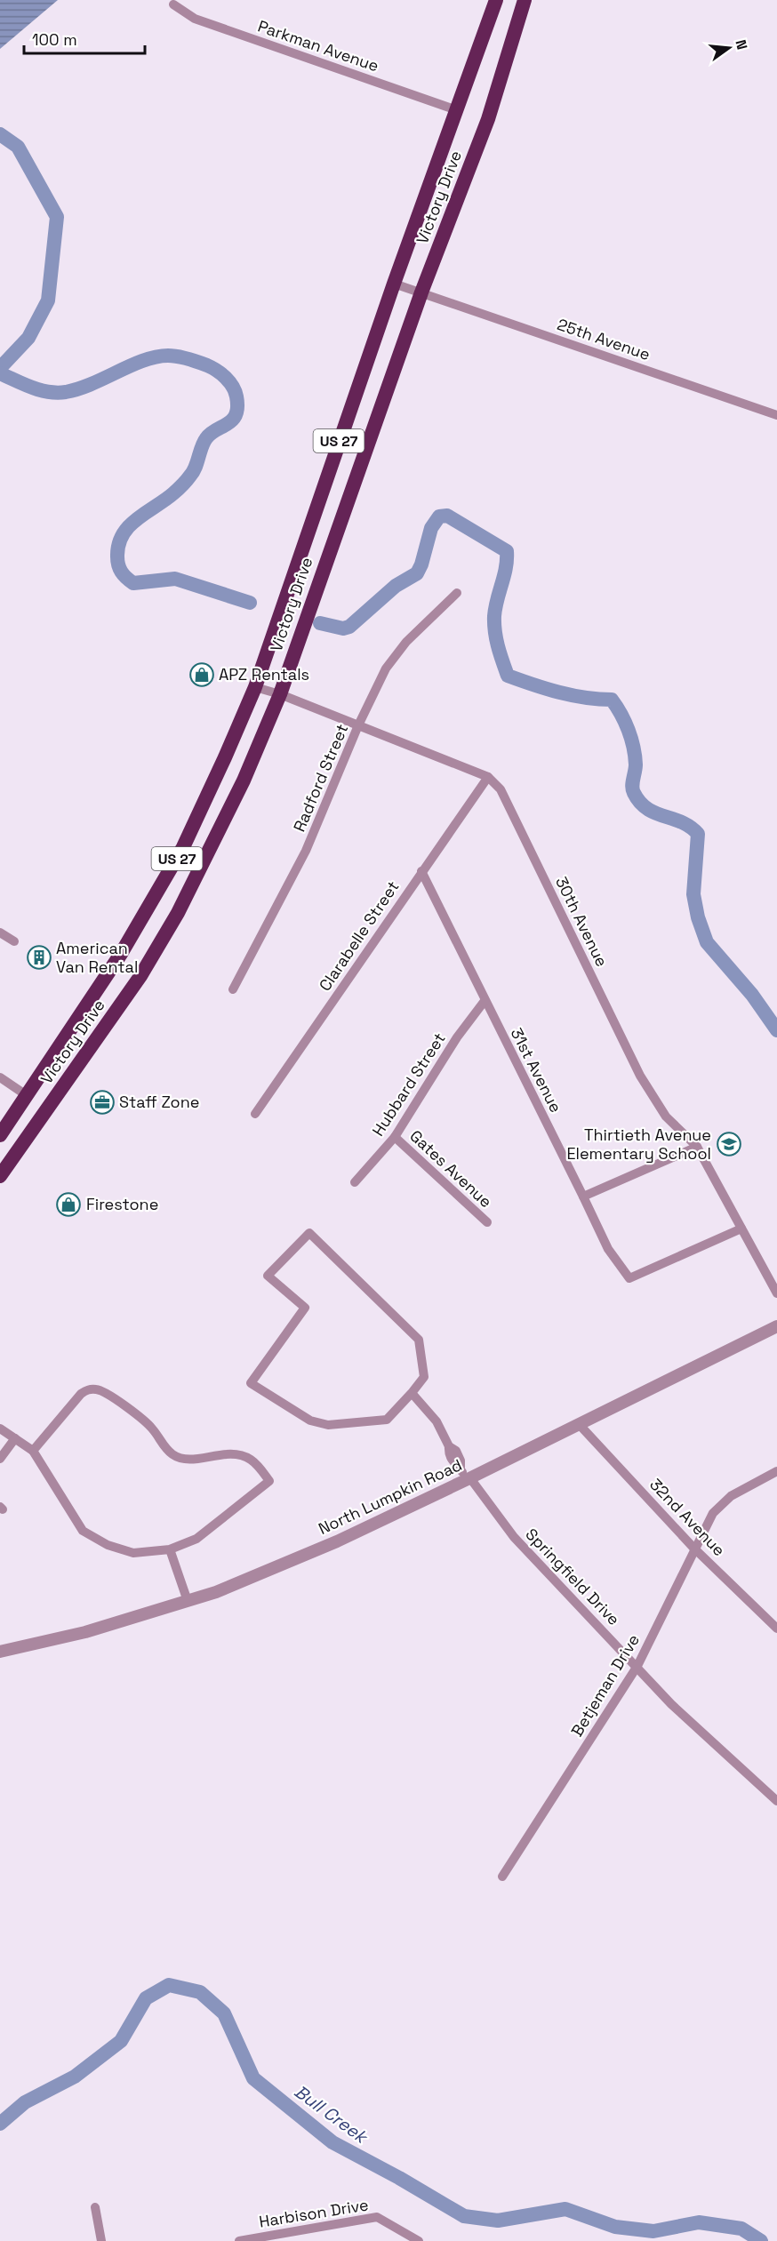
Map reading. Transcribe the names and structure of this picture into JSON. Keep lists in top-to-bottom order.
{
  "streets": {
    "highway": ["Victory Drive", "US 27"],
    "street": [
      "Parkman Avenue",
      "25th Avenue",
      "Radford Street",
      "30th Avenue",
      "Clarabelle Street",
      "31st Avenue",
      "Hubbard Street",
      "Gates Avenue",
      "North Lumpkin Road",
      "32nd Avenue",
      "Springfield Drive",
      "Betjeman Drive",
      "Harbison Drive"
    ]
  },
  "crossings": [
    ["Parkman Avenue", "Victory Drive"],
    ["Victory Drive", "25th Avenue"],
    ["Victory Drive", "30th Avenue"],
    ["Radford Street", "30th Avenue"],
    ["30th Avenue", "Clarabelle Street"],
    ["30th Avenue", "31st Avenue"],
    ["Clarabelle Street", "31st Avenue"],
    ["31st Avenue", "Hubbard Street"],
    ["Hubbard Street", "Gates Avenue"],
    ["North Lumpkin Road", "32nd Avenue"],
    ["North Lumpkin Road", "Springfield Drive"],
    ["32nd Avenue", "Betjeman Drive"],
    ["Springfield Drive", "Betjeman Drive"]
  ],
  "water": ["Bull Creek"],
  "places": {
    "shop": ["APZ Rentals", "Firestone"],
    "building": ["American Van Rental"],
    "office": ["Staff Zone"],
    "school or university": ["Thirtieth Avenue Elementary School"]
  },
  "scale_bar": "100 m",
  "north": "right"
}
